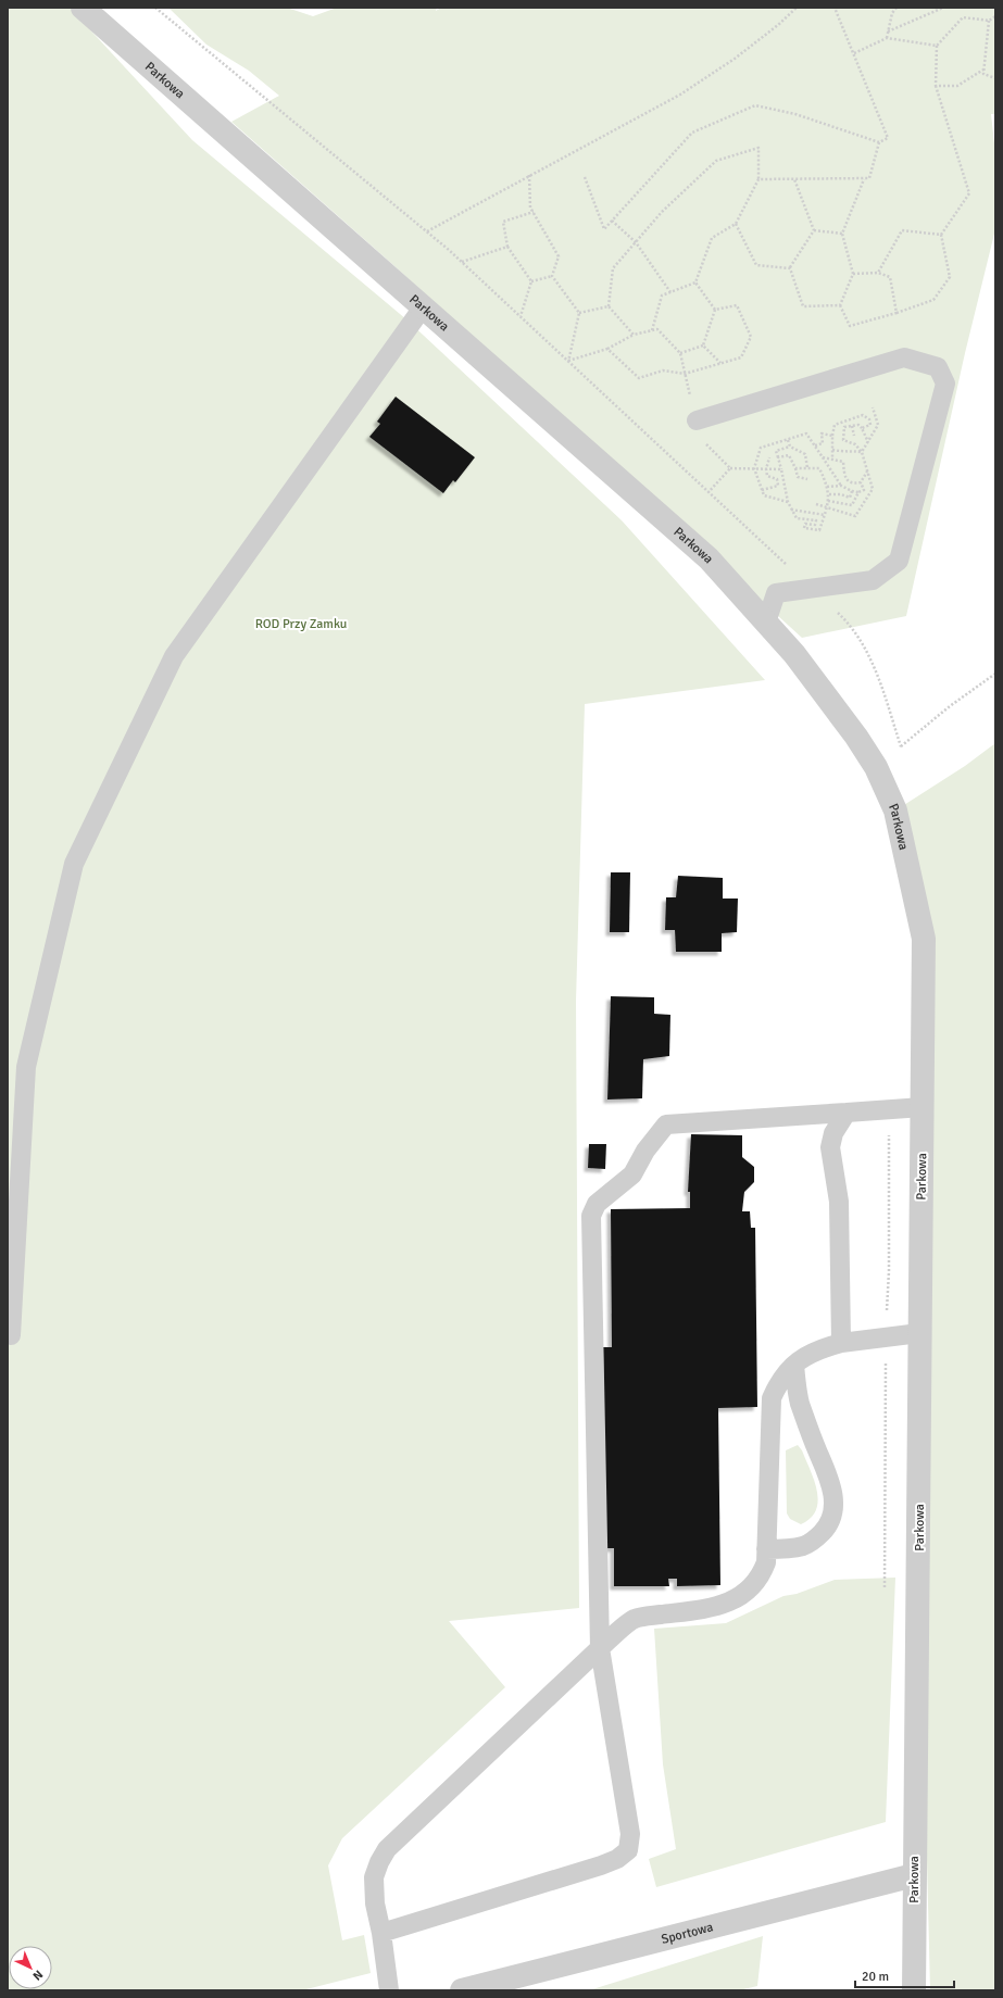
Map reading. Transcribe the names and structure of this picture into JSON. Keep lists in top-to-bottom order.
{
  "streets": {
    "street": ["Parkowa", "Sportowa"]
  },
  "crossings": [
    ["Parkowa", "Sportowa"]
  ],
  "parks": ["ROD Przy Zamku"],
  "scale_bar": "20 m",
  "north": "bottom right"
}
